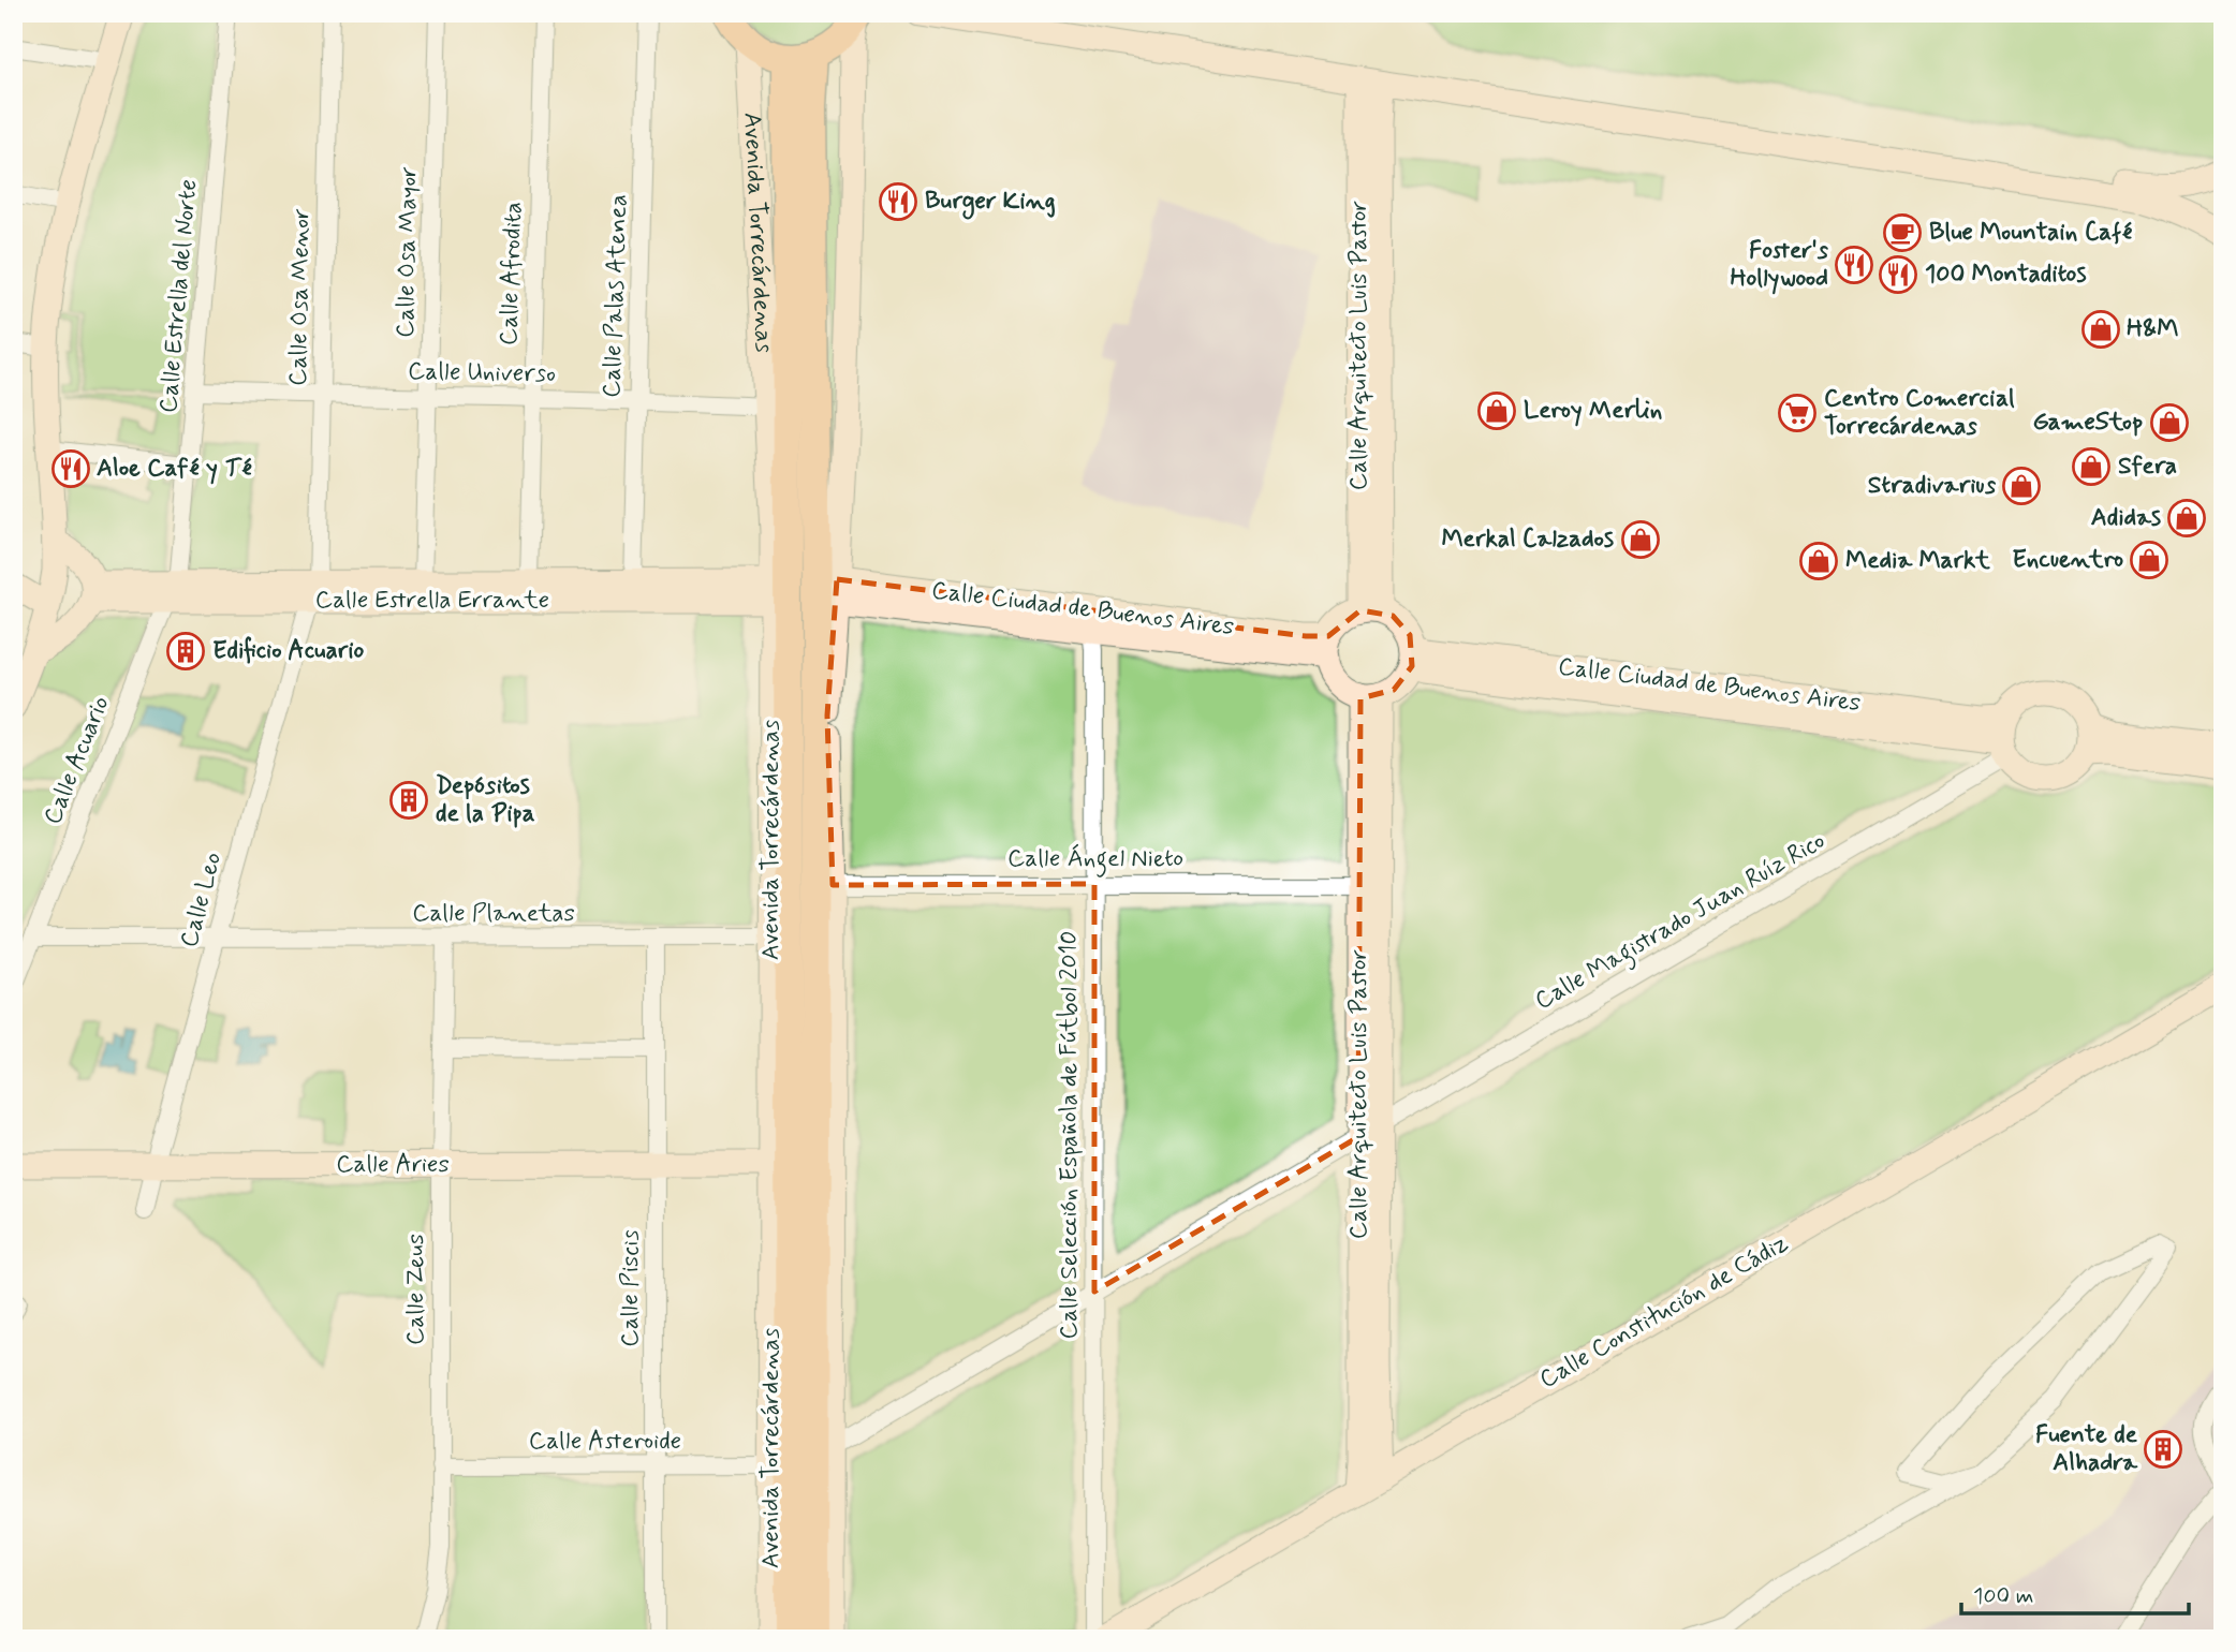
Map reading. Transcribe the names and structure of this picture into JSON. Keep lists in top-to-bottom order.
{
  "streets": {
    "main road": ["Avenida Torrecárdenas"],
    "street": [
      "Calle Osa Mayor",
      "Calle Afrodita",
      "Calle Estrella del Norte",
      "Calle Palas Atenea",
      "Calle Osa Menor",
      "Calle Arquitecto Luis Pastor",
      "Calle Universo",
      "Calle Estrella Errante",
      "Calle Ciudad de Buenos Aires",
      "Calle Acuario",
      "Calle Ángel Nieto",
      "Calle Leo",
      "Calle Planetas",
      "Calle Magistrado Juan Ruíz Rico",
      "Calle Selección Española de Fútbol 2010",
      "Calle Aries",
      "Calle Piscis",
      "Calle Zeus",
      "Calle Constitución de Cádiz",
      "Calle Asteroide"
    ]
  },
  "crossings": [
    ["Avenida Torrecárdenas", "Calle Universo"],
    ["Avenida Torrecárdenas", "Calle Estrella Errante"],
    ["Avenida Torrecárdenas", "Calle Ciudad de Buenos Aires"],
    ["Avenida Torrecárdenas", "Calle Ángel Nieto"],
    ["Avenida Torrecárdenas", "Calle Planetas"],
    ["Avenida Torrecárdenas", "Calle Magistrado Juan Ruíz Rico"],
    ["Avenida Torrecárdenas", "Calle Aries"],
    ["Avenida Torrecárdenas", "Calle Asteroide"],
    ["Calle Osa Mayor", "Calle Universo"],
    ["Calle Osa Mayor", "Calle Estrella Errante"],
    ["Calle Afrodita", "Calle Universo"],
    ["Calle Afrodita", "Calle Estrella Errante"],
    ["Calle Estrella del Norte", "Calle Universo"],
    ["Calle Estrella del Norte", "Calle Estrella Errante"],
    ["Calle Estrella del Norte", "Calle Acuario"],
    ["Calle Palas Atenea", "Calle Universo"],
    ["Calle Palas Atenea", "Calle Estrella Errante"],
    ["Calle Osa Menor", "Calle Universo"],
    ["Calle Osa Menor", "Calle Estrella Errante"],
    ["Calle Osa Menor", "Calle Leo"],
    ["Calle Arquitecto Luis Pastor", "Calle Ciudad de Buenos Aires"],
    ["Calle Arquitecto Luis Pastor", "Calle Ángel Nieto"],
    ["Calle Arquitecto Luis Pastor", "Calle Magistrado Juan Ruíz Rico"],
    ["Calle Arquitecto Luis Pastor", "Calle Constitución de Cádiz"],
    ["Calle Estrella Errante", "Calle Acuario"],
    ["Calle Estrella Errante", "Calle Leo"],
    ["Calle Ciudad de Buenos Aires", "Calle Magistrado Juan Ruíz Rico"],
    ["Calle Ciudad de Buenos Aires", "Calle Selección Española de Fútbol 2010"],
    ["Calle Ángel Nieto", "Calle Selección Española de Fútbol 2010"],
    ["Calle Leo", "Calle Planetas"],
    ["Calle Leo", "Calle Aries"],
    ["Calle Planetas", "Calle Piscis"],
    ["Calle Planetas", "Calle Zeus"],
    ["Calle Magistrado Juan Ruíz Rico", "Calle Selección Española de Fútbol 2010"],
    ["Calle Aries", "Calle Piscis"],
    ["Calle Aries", "Calle Zeus"],
    ["Calle Piscis", "Calle Asteroide"],
    ["Calle Zeus", "Calle Asteroide"]
  ],
  "places": {
    "restaurant": [
      "Burger King",
      "Foster's Hollywood",
      "100 Montaditos",
      "Aloe Café y Té"
    ],
    "cafe": ["Blue Mountain Café"],
    "shop": [
      "H&M",
      "Leroy Merlin",
      "GameStop",
      "Sfera",
      "Stradivarius",
      "Adidas",
      "Merkal Calzados",
      "Encuentro",
      "Media Markt"
    ],
    "supermarket": ["Centro Comercial Torrecárdenas"],
    "building": ["Edificio Acuario", "Depósitos de la Pipa", "Fuente de Alhadra"]
  },
  "scale_bar": "100 m"
}
